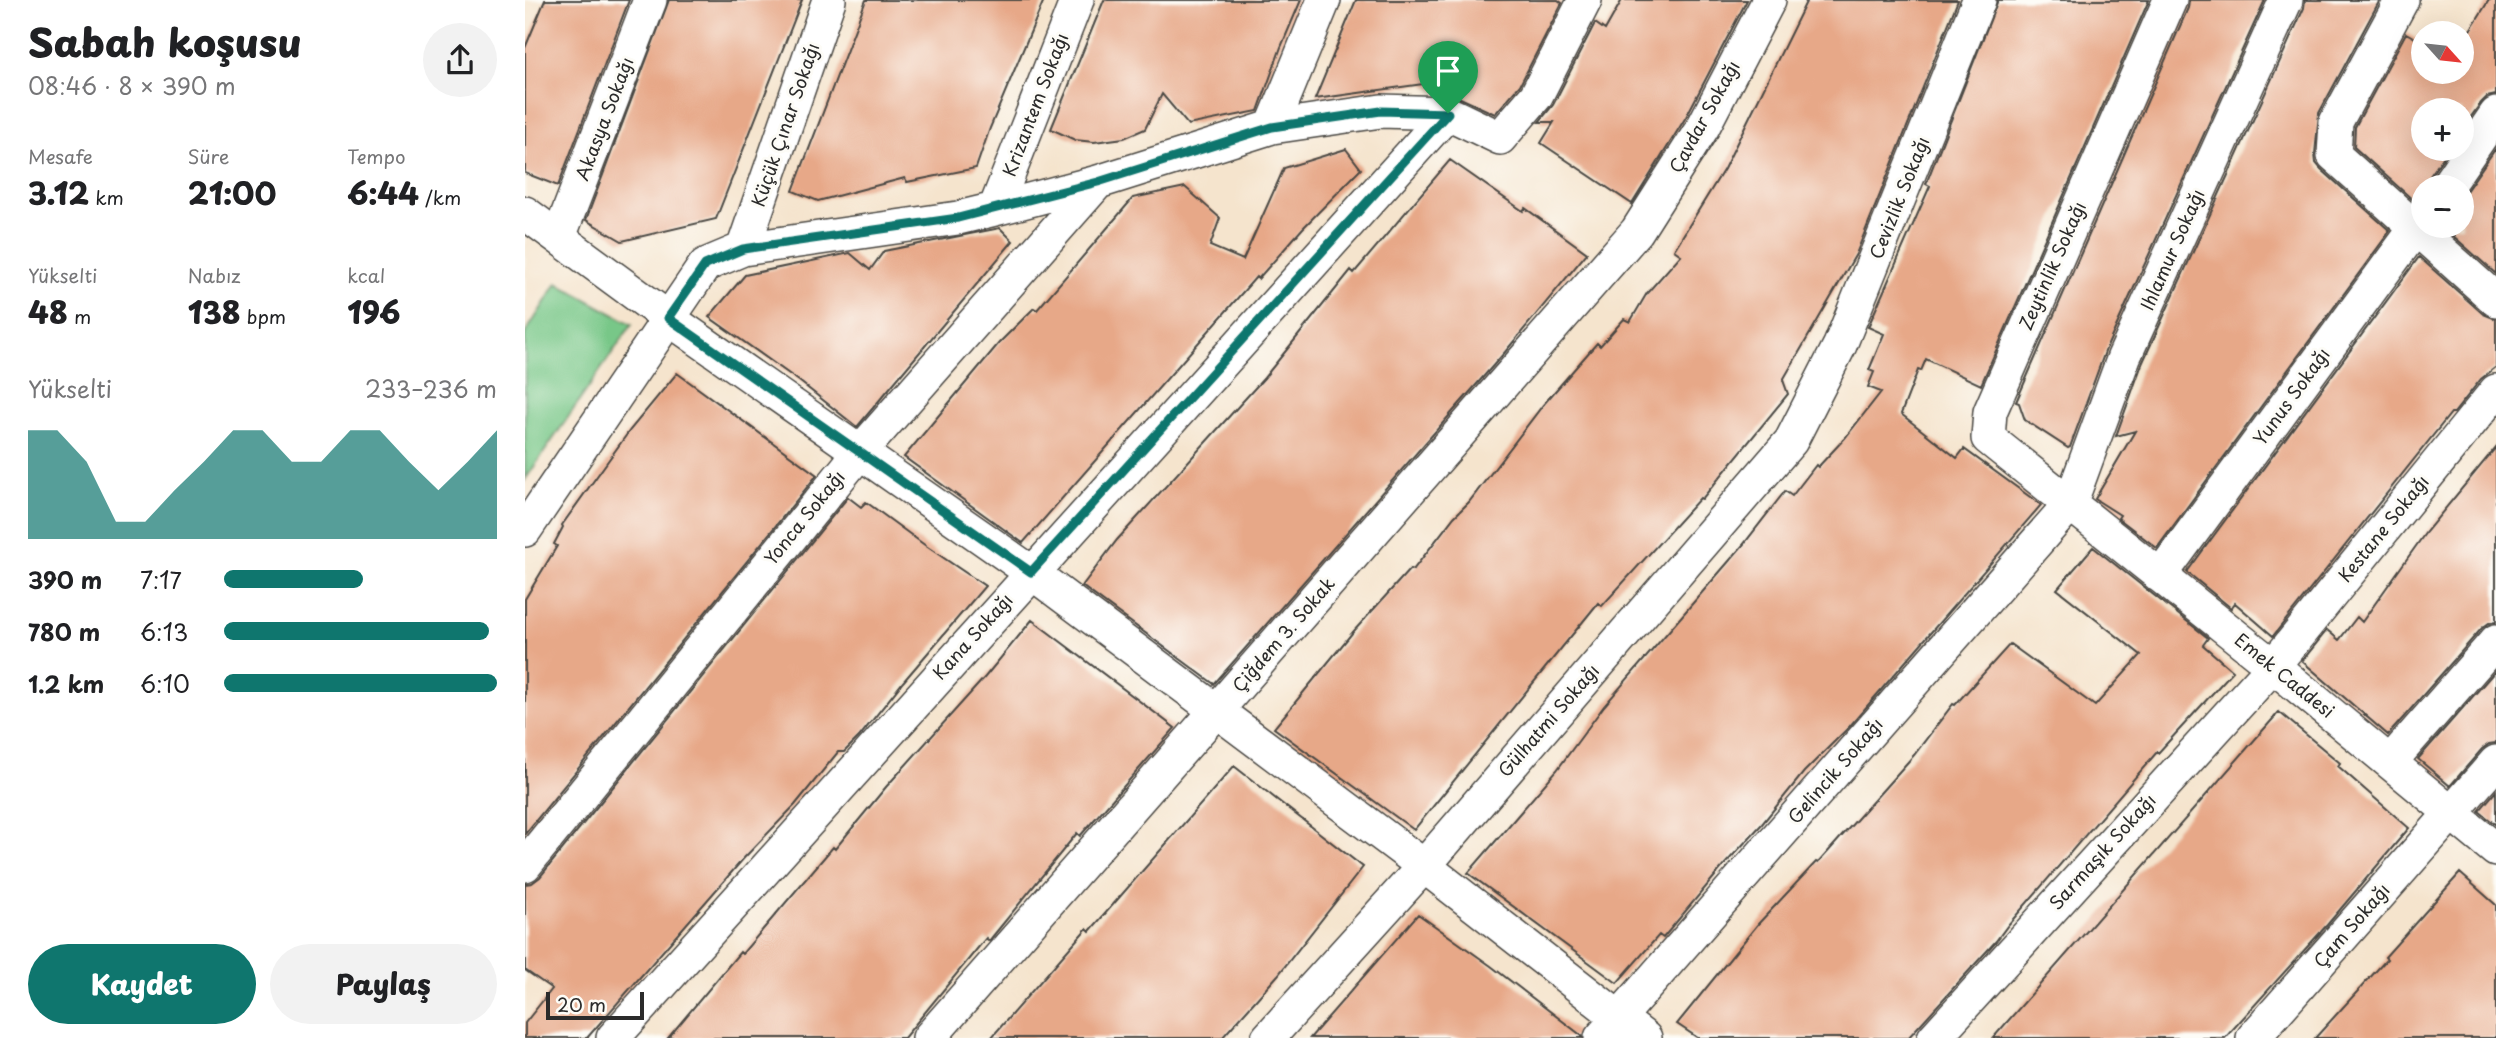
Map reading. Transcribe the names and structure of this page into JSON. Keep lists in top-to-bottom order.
{
  "streets": {
    "street": [
      "Krizantem Sokağı",
      "Çavdar Sokağı",
      "Akasya Sokağı",
      "Küçük Çınar Sokağı",
      "Cevizlik Sokağı",
      "Ihlamur Sokağı",
      "Zeytinlik Sokağı",
      "Yunus Sokağı",
      "Yonca Sokağı",
      "Kestane Sokağı",
      "Çiğdem 3. Sokak",
      "Kana Sokağı",
      "Emek Caddesi",
      "Gülhatmi Sokağı",
      "Gelincik Sokağı",
      "Sarmaşık Sokağı",
      "Çam Sokağı"
    ]
  },
  "crossings": [
    ["Çavdar Sokağı", "Çiğdem 3. Sokak"],
    ["Cevizlik Sokağı", "Gülhatmi Sokağı"],
    ["Ihlamur Sokağı", "Zeytinlik Sokağı"],
    ["Ihlamur Sokağı", "Emek Caddesi"],
    ["Ihlamur Sokağı", "Gelincik Sokağı"],
    ["Zeytinlik Sokağı", "Emek Caddesi"],
    ["Zeytinlik Sokağı", "Gelincik Sokağı"],
    ["Yunus Sokağı", "Emek Caddesi"],
    ["Kestane Sokağı", "Emek Caddesi"],
    ["Kestane Sokağı", "Sarmaşık Sokağı"],
    ["Emek Caddesi", "Gelincik Sokağı"],
    ["Emek Caddesi", "Sarmaşık Sokağı"],
    ["Emek Caddesi", "Çam Sokağı"]
  ],
  "scale_bar": "20 m",
  "north": "bottom right",
  "page": {
    "heading": ["Sabah koşusu", "08:46 · 8 × 390 m"],
    "map_buttons": ["+", "−"],
    "stats": [
      ["Mesafe", "3.12 km"],
      ["Süre", "21:00"],
      ["Tempo", "6:44 /km"],
      ["Yükselti", "48 m"],
      ["Nabız", "138 bpm"],
      ["kcal", "196"]
    ],
    "chart": ["Yükselti", "233–236 m"],
    "list": [
      {
        "name": "390 m",
        "note": "7:17"
      },
      {
        "name": "780 m",
        "note": "6:13"
      },
      {
        "name": "1.2 km",
        "note": "6:10"
      }
    ],
    "buttons": ["Kaydet", "Paylaş"],
    "scale": "20 m"
  }
}
